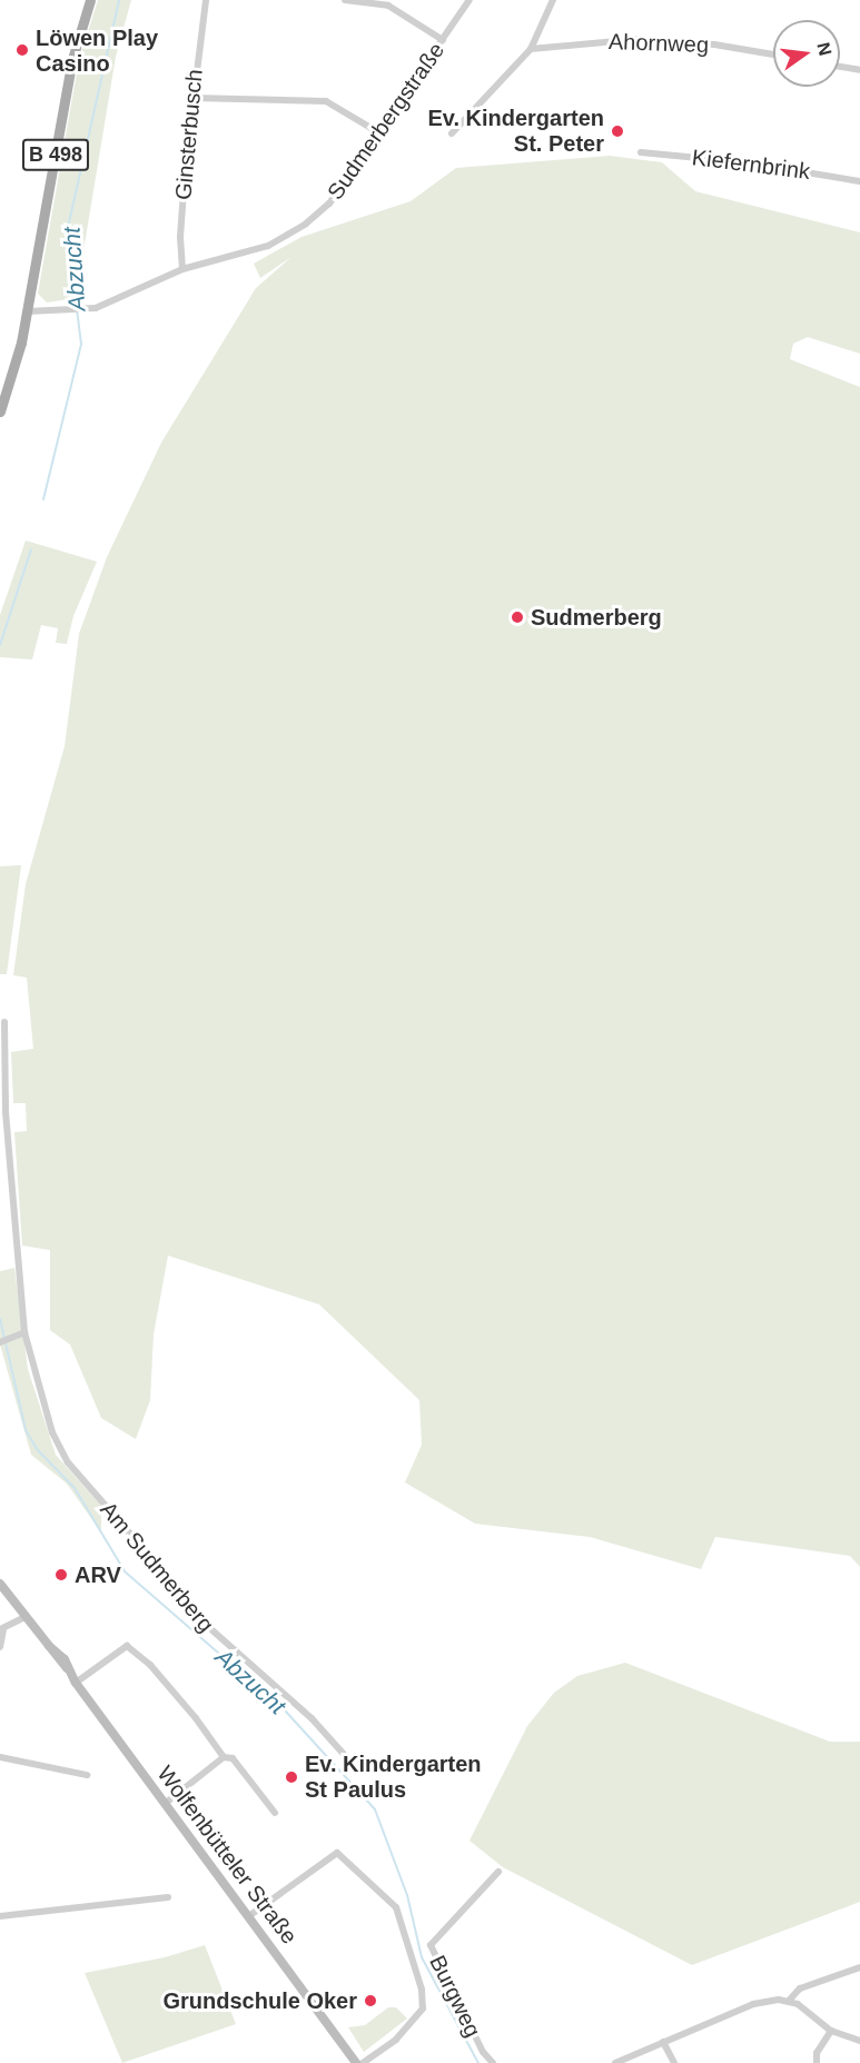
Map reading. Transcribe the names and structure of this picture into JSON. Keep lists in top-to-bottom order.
{
  "streets": {
    "main road": ["B 498", "Wolfenbütteler Straße"],
    "street": [
      "Ahornweg",
      "Sudmerbergstraße",
      "Ginsterbusch",
      "Kiefernbrink",
      "Am Sudmerberg",
      "Burgweg"
    ]
  },
  "crossings": [
    ["Sudmerbergstraße", "Ginsterbusch"],
    ["Sudmerbergstraße", "B 498"]
  ],
  "water": ["Abzucht"],
  "places": [
    "Löwen Play Casino",
    "Ev. Kindergarten St. Peter",
    "Sudmerberg",
    "ARV",
    "Ev. Kindergarten St Paulus",
    "Grundschule Oker"
  ],
  "north": "right"
}
